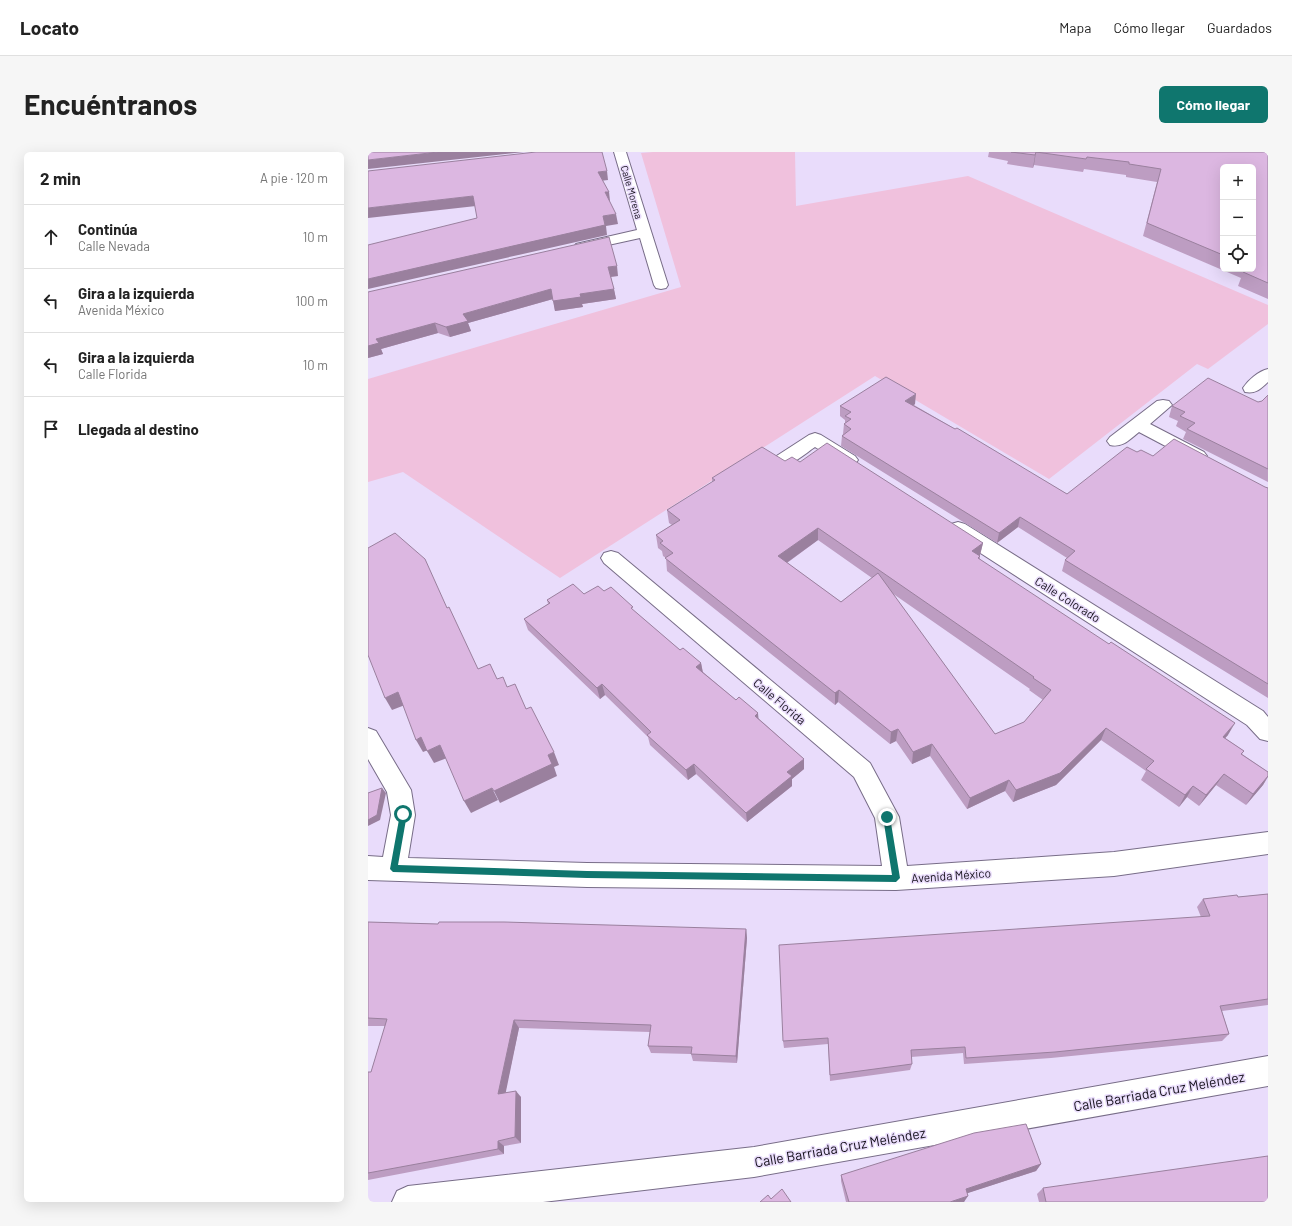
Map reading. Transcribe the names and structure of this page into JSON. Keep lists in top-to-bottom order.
{
  "streets": {
    "street": [
      "Calle Morena",
      "Calle Colorado",
      "Calle Florida",
      "Avenida México",
      "Calle Barriada Cruz Meléndez"
    ]
  },
  "crossings": [
    ["Calle Florida", "Avenida México"]
  ],
  "page": {
    "header": "Locato",
    "nav": ["Mapa", "Cómo llegar", "Guardados"],
    "buttons": "Cómo llegar",
    "title": "Encuéntranos",
    "heading": ["2 min", "A pie · 120 m"],
    "map_buttons": ["+", "−"],
    "list": [
      ["Continúa", "Calle Nevada", "10 m"],
      ["Gira a la izquierda", "Avenida México", "100 m"],
      ["Gira a la izquierda", "Calle Florida", "10 m"],
      "Llegada al destino"
    ]
  }
}
